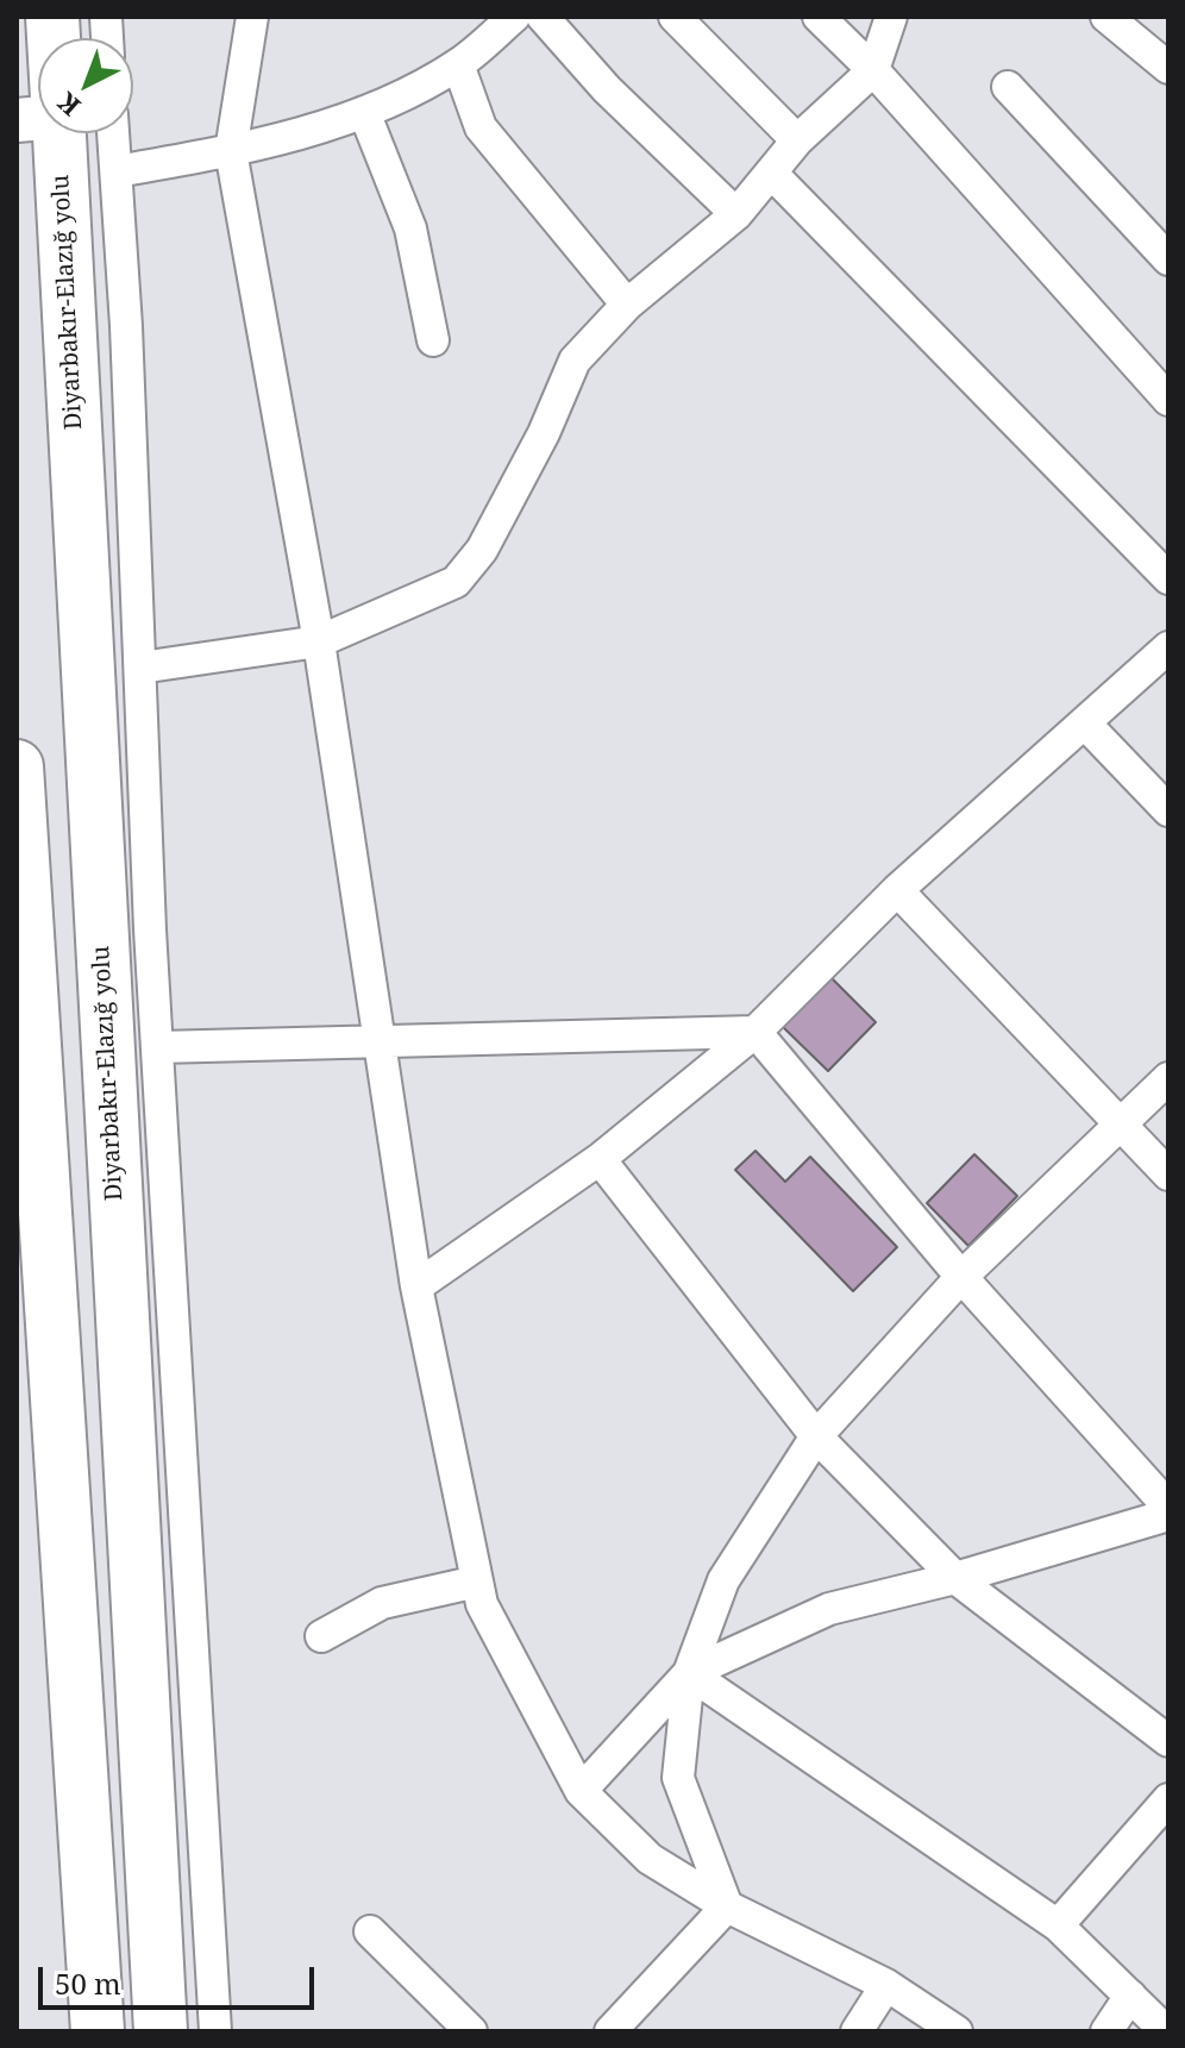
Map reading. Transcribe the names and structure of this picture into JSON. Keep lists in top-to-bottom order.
{
  "streets": {
    "highway": ["Diyarbakır-Elazığ yolu"]
  },
  "scale_bar": "50 m",
  "north": "bottom left"
}
